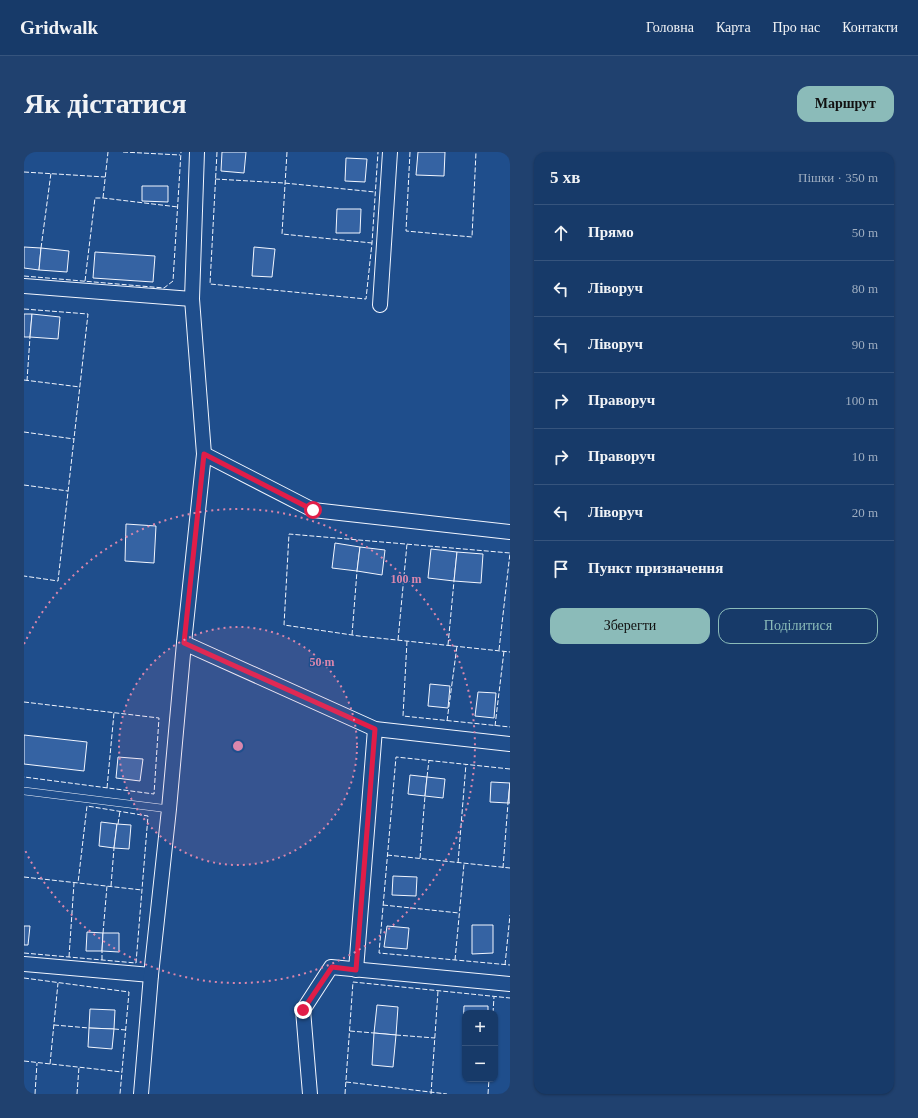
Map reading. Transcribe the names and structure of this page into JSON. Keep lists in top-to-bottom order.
{
  "page": {
    "header": "Gridwalk",
    "nav": [
      "Головна",
      "Карта",
      "Про нас",
      "Контакти"
    ],
    "buttons": [
      "Маршрут",
      ["Зберегти", "Поділитися"]
    ],
    "title": "Як дістатися",
    "heading": ["5 хв", "Пішки · 350 m"],
    "list": [
      ["Прямо", "50 m"],
      ["Ліворуч", "80 m"],
      ["Ліворуч", "90 m"],
      ["Праворуч", "100 m"],
      ["Праворуч", "10 m"],
      ["Ліворуч", "20 m"],
      "Пункт призначення"
    ],
    "map_buttons": ["+", "−"]
  },
  "rings": ["100 m", "50 m"]
}
